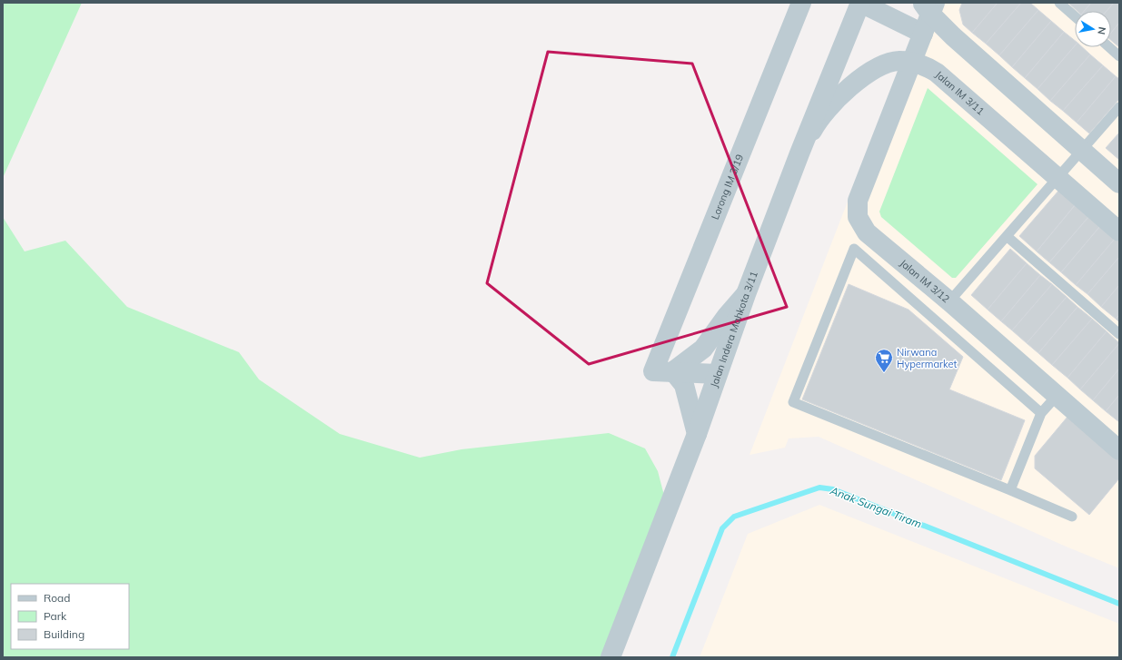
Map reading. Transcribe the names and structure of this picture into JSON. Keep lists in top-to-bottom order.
{
  "streets": {
    "street": [
      "Jalan IM 3/11",
      "Lorong IM 3/19",
      "Jalan IM 3/12",
      "Jalan Indera Mahkota 3/11"
    ]
  },
  "crossings": [
    ["Jalan IM 3/11", "Jalan IM 3/12"],
    ["Jalan IM 3/11", "Jalan Indera Mahkota 3/11"]
  ],
  "water": ["Anak Sungai Tiram"],
  "places": {
    "supermarket": ["Nirwana Hypermarket"]
  },
  "legend": ["Road", "Park", "Building"],
  "north": "right"
}
